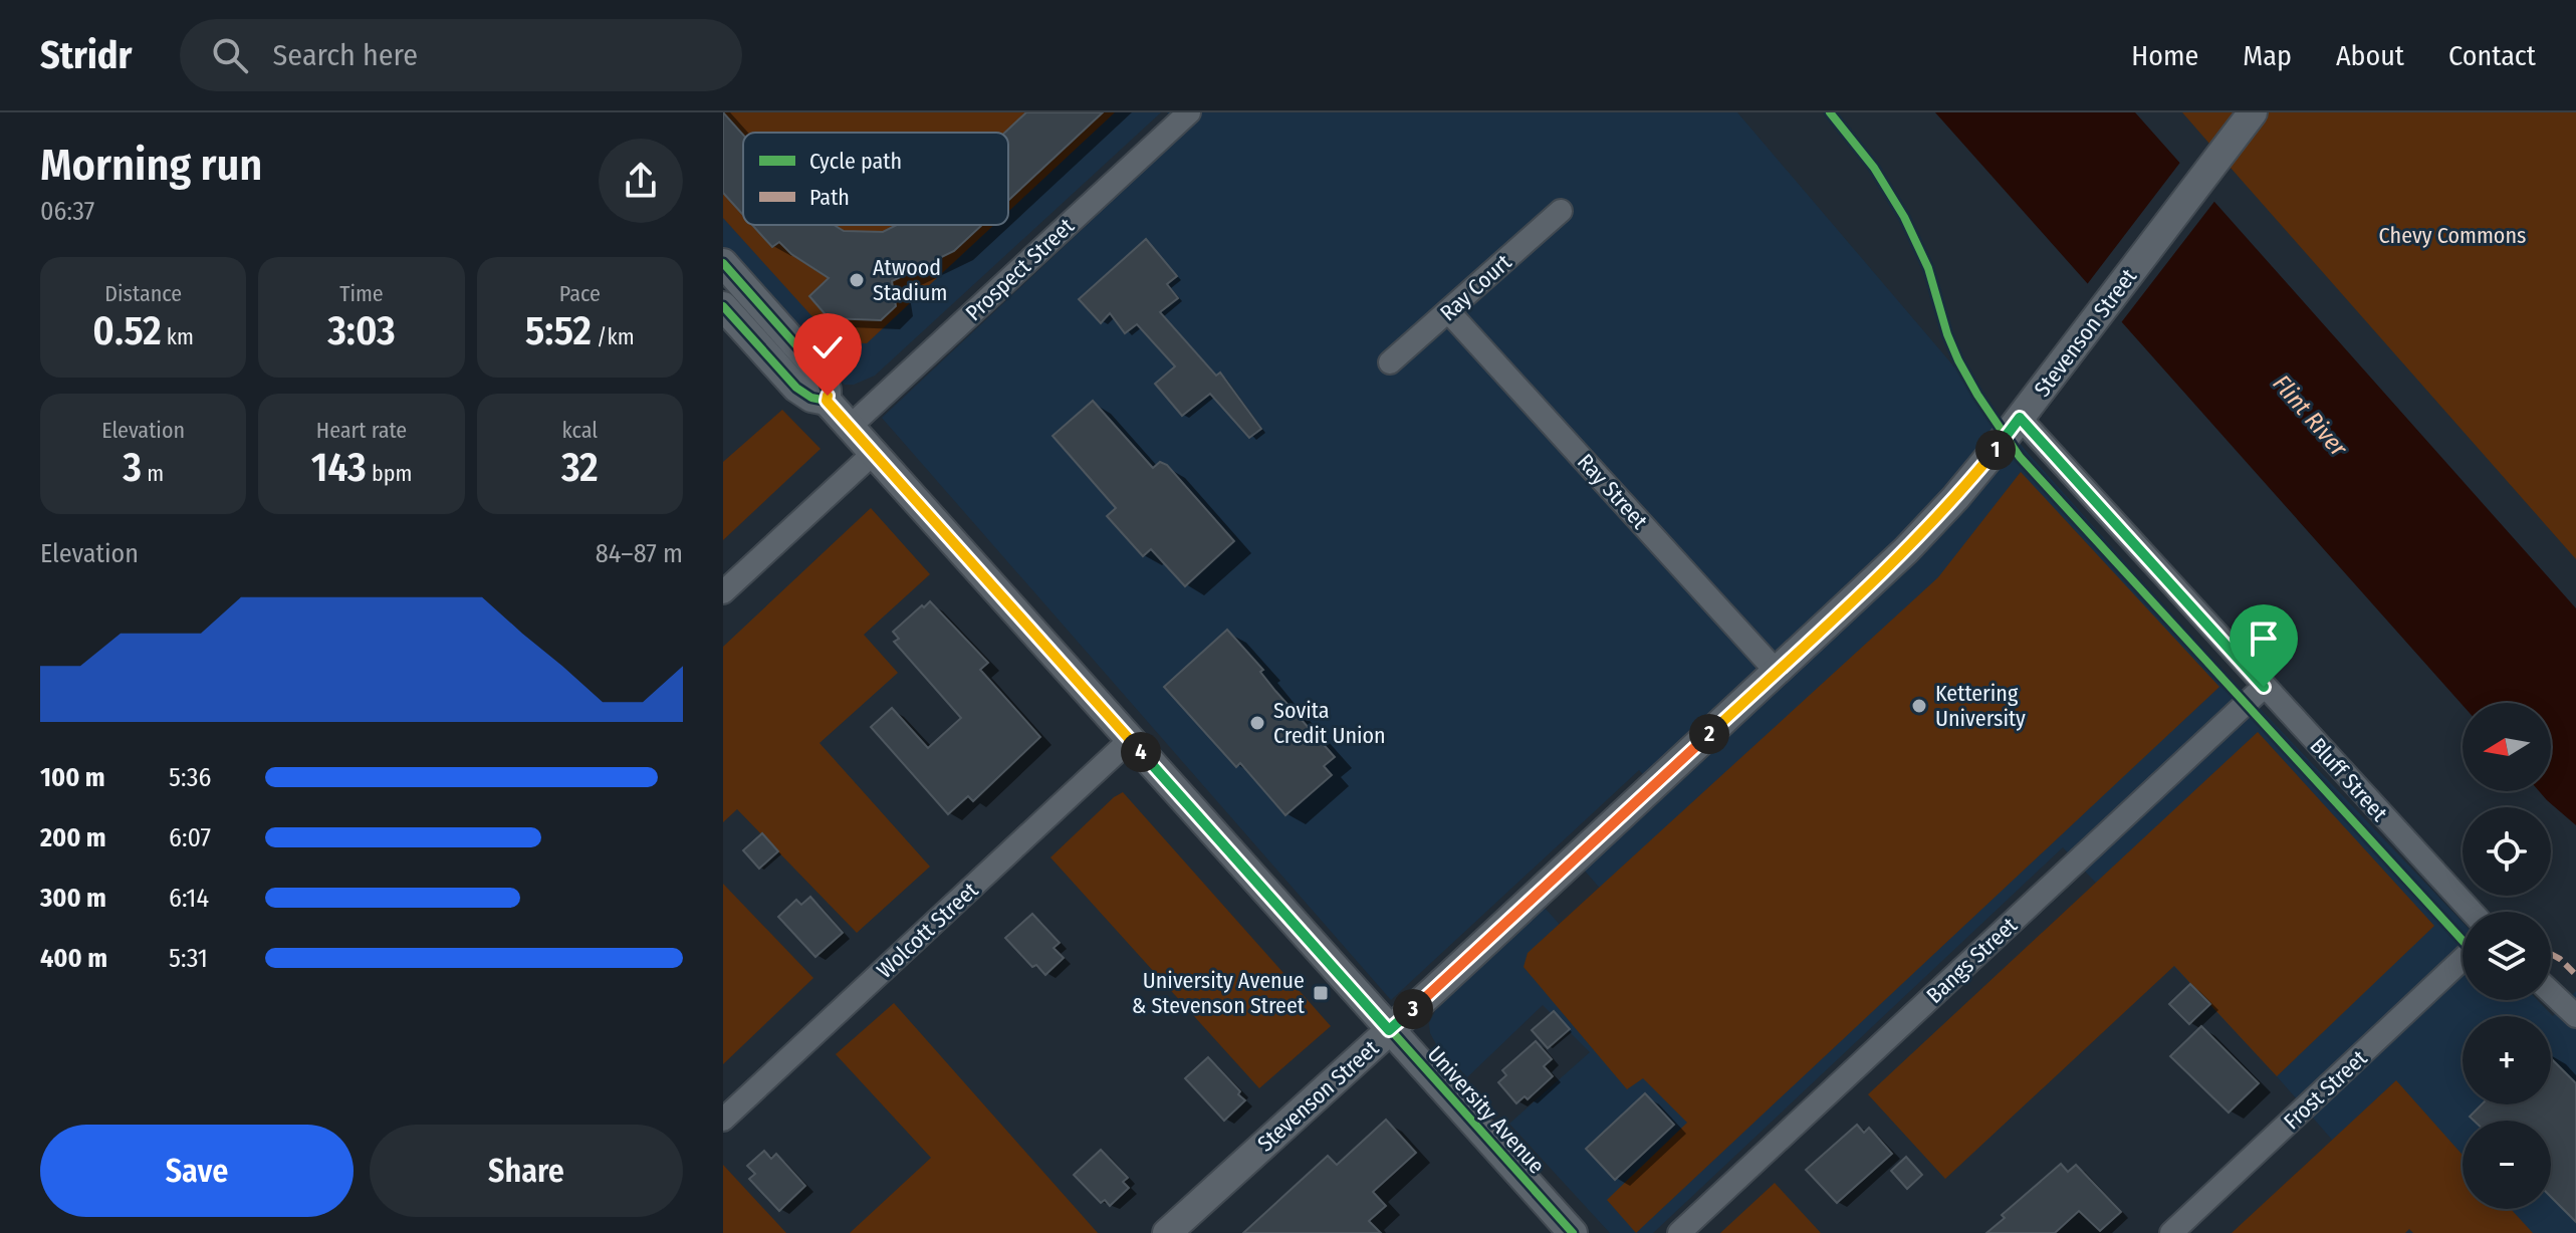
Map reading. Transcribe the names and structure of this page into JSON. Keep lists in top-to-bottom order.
{
  "streets": {
    "street": [
      "Prospect Street",
      "Ray Court",
      "Stevenson Street",
      "Ray Street",
      "Bluff Street",
      "Wolcott Street",
      "Bangs Street",
      "Frost Street",
      "University Avenue"
    ]
  },
  "crossings": [
    ["Prospect Street", "University Avenue"],
    ["Ray Court", "Ray Street"],
    ["Stevenson Street", "Ray Street"],
    ["Stevenson Street", "Bluff Street"],
    ["Stevenson Street", "University Avenue"],
    ["Bluff Street", "Bangs Street"],
    ["Wolcott Street", "University Avenue"]
  ],
  "water": ["Flint River"],
  "parks": ["Chevy Commons"],
  "places": {
    "other": ["Atwood Stadium", "Kettering University", "Sovita Credit Union"],
    "transit": ["University Avenue & Stevenson Street"]
  },
  "legend": ["Cycle path", "Path"],
  "north": "left",
  "page": {
    "header": "Stridr",
    "search": "Search here",
    "nav": [
      "Home",
      "Map",
      "About",
      "Contact"
    ],
    "heading": ["Morning run", "06:37"],
    "stats": [
      ["Distance", "0.52 km"],
      ["Time", "3:03"],
      ["Pace", "5:52 /km"],
      ["Elevation", "3 m"],
      ["Heart rate", "143 bpm"],
      ["kcal", "32"]
    ],
    "pins": [
      "1",
      "2",
      "4",
      "3"
    ],
    "chart": ["Elevation", "84–87 m"],
    "map_buttons": ["+", "−"],
    "list": [
      {
        "name": "100 m",
        "note": "5:36"
      },
      {
        "name": "200 m",
        "note": "6:07"
      },
      {
        "name": "300 m",
        "note": "6:14"
      },
      {
        "name": "400 m",
        "note": "5:31"
      }
    ],
    "buttons": ["Save", "Share"]
  }
}
